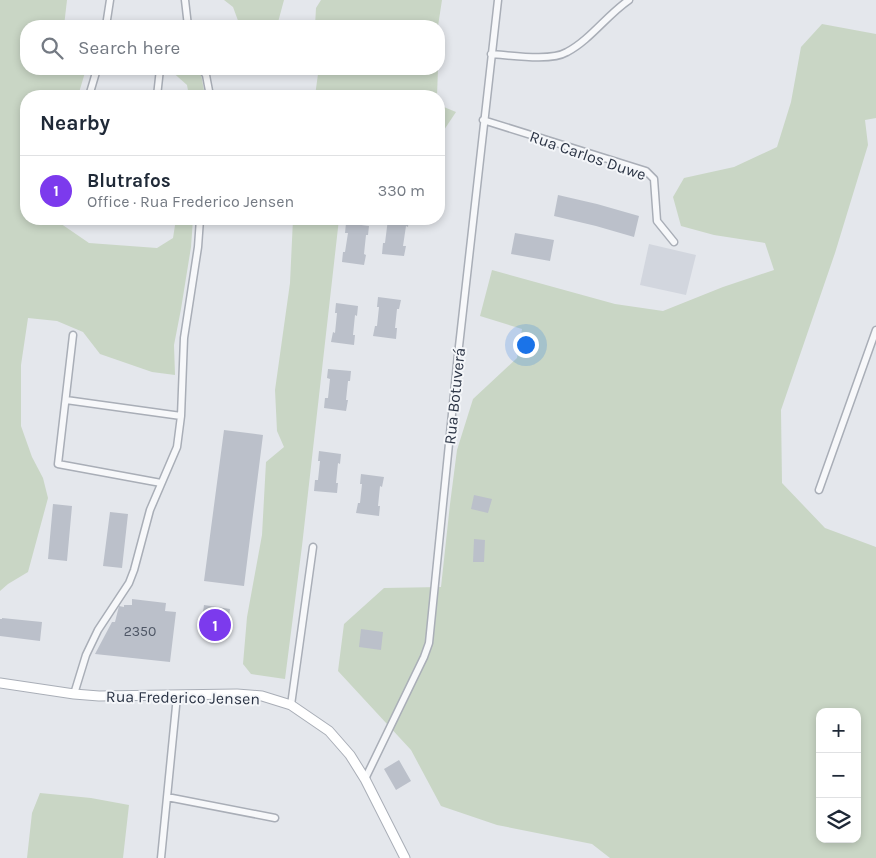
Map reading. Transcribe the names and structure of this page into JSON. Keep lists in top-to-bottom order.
{
  "streets": {
    "main road": ["Rua Frederico Jensen"],
    "street": ["Rua Carlos Duwe", "Rua Botuverá"]
  },
  "crossings": [
    ["Rua Carlos Duwe", "Rua Botuverá"],
    ["Rua Botuverá", "Rua Frederico Jensen"]
  ],
  "house_numbers": ["2350"],
  "page": {
    "search": "Search here",
    "heading": "Nearby",
    "list": [
      {
        "mark": "1",
        "name": "Blutrafos",
        "note": "Office · Rua Frederico Jensen",
        "value": "330 m"
      }
    ],
    "pins": "1",
    "map_buttons": ["+", "−"]
  }
}
